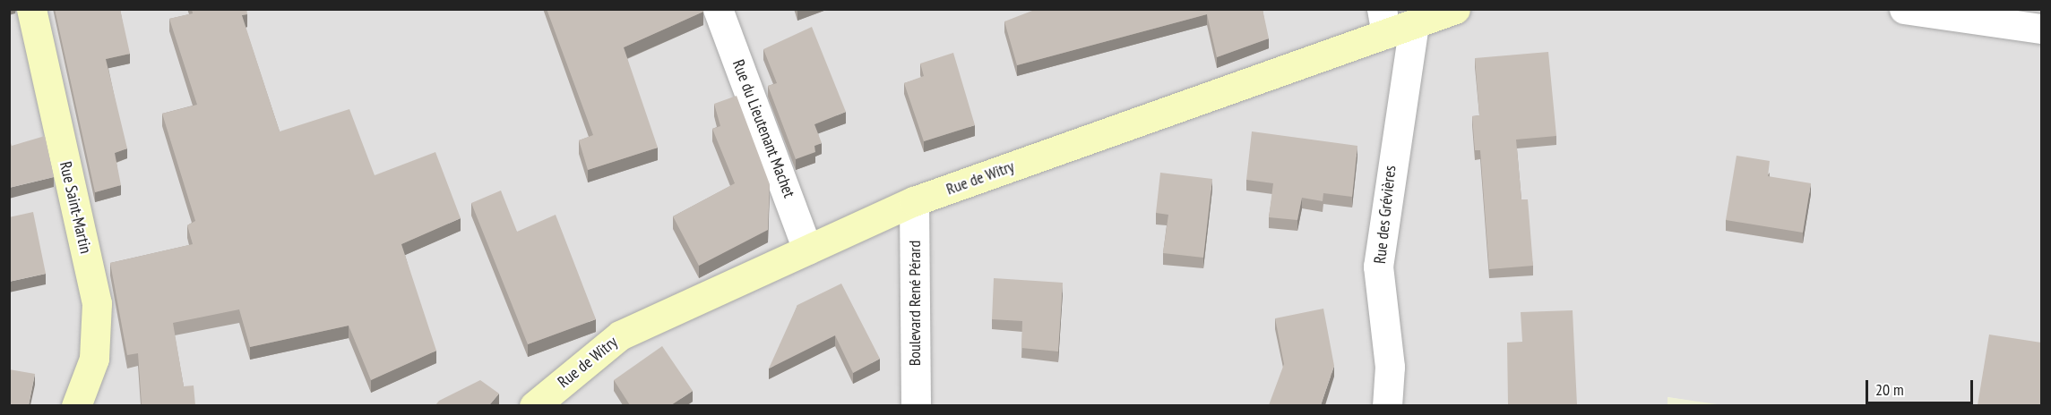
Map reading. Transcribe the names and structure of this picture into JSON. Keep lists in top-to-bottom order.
{
  "streets": {
    "street": [
      "Rue du Lieutenant Machet",
      "Rue de Witry",
      "Rue Saint-Martin",
      "Rue des Grévières",
      "Boulevard René Pérard"
    ]
  },
  "crossings": [
    ["Rue du Lieutenant Machet", "Rue de Witry"],
    ["Rue de Witry", "Rue des Grévières"],
    ["Rue de Witry", "Boulevard René Pérard"]
  ],
  "scale_bar": "20 m"
}
